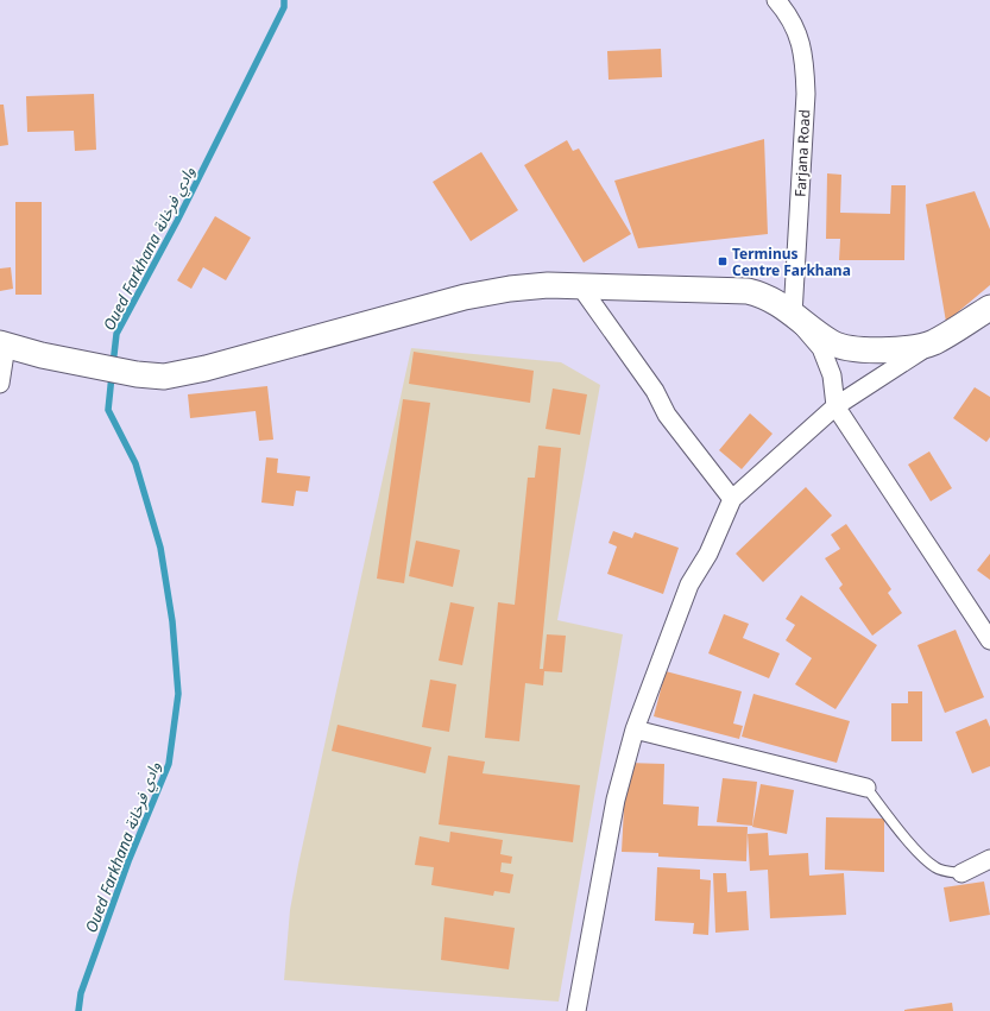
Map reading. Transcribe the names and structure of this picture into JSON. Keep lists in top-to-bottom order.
{
  "streets": {
    "street": ["Farjana Road"]
  },
  "water": ["Oued Farkhana وادي فرخانة"],
  "places": {
    "transit": ["Terminus Centre Farkhana"]
  }
}
